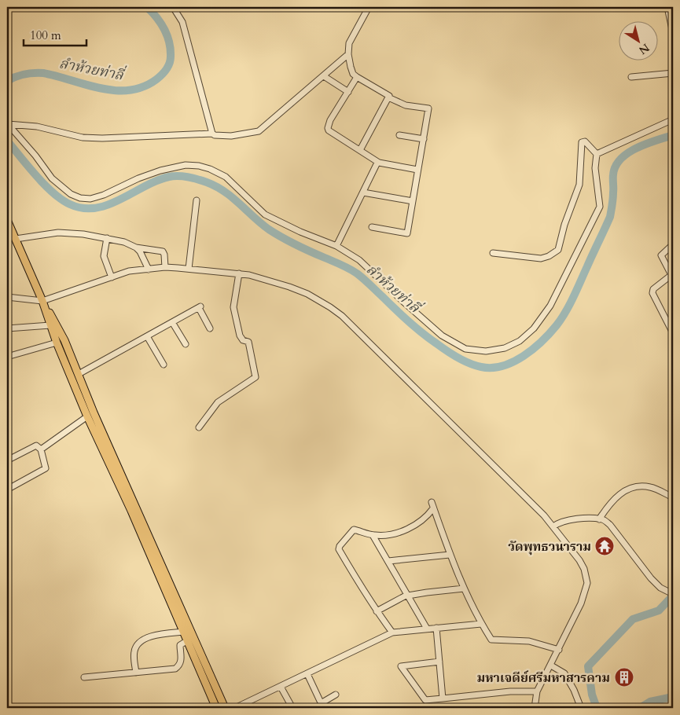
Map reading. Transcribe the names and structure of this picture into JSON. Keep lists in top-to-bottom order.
{
  "water": ["ลำห้วยท่าลี่"],
  "places": {
    "temple": ["วัดพุทธวนาราม"],
    "building": ["มหาเจดีย์ศรีมหาสารคาม"]
  },
  "scale_bar": "100 m",
  "north": "bottom right"
}
